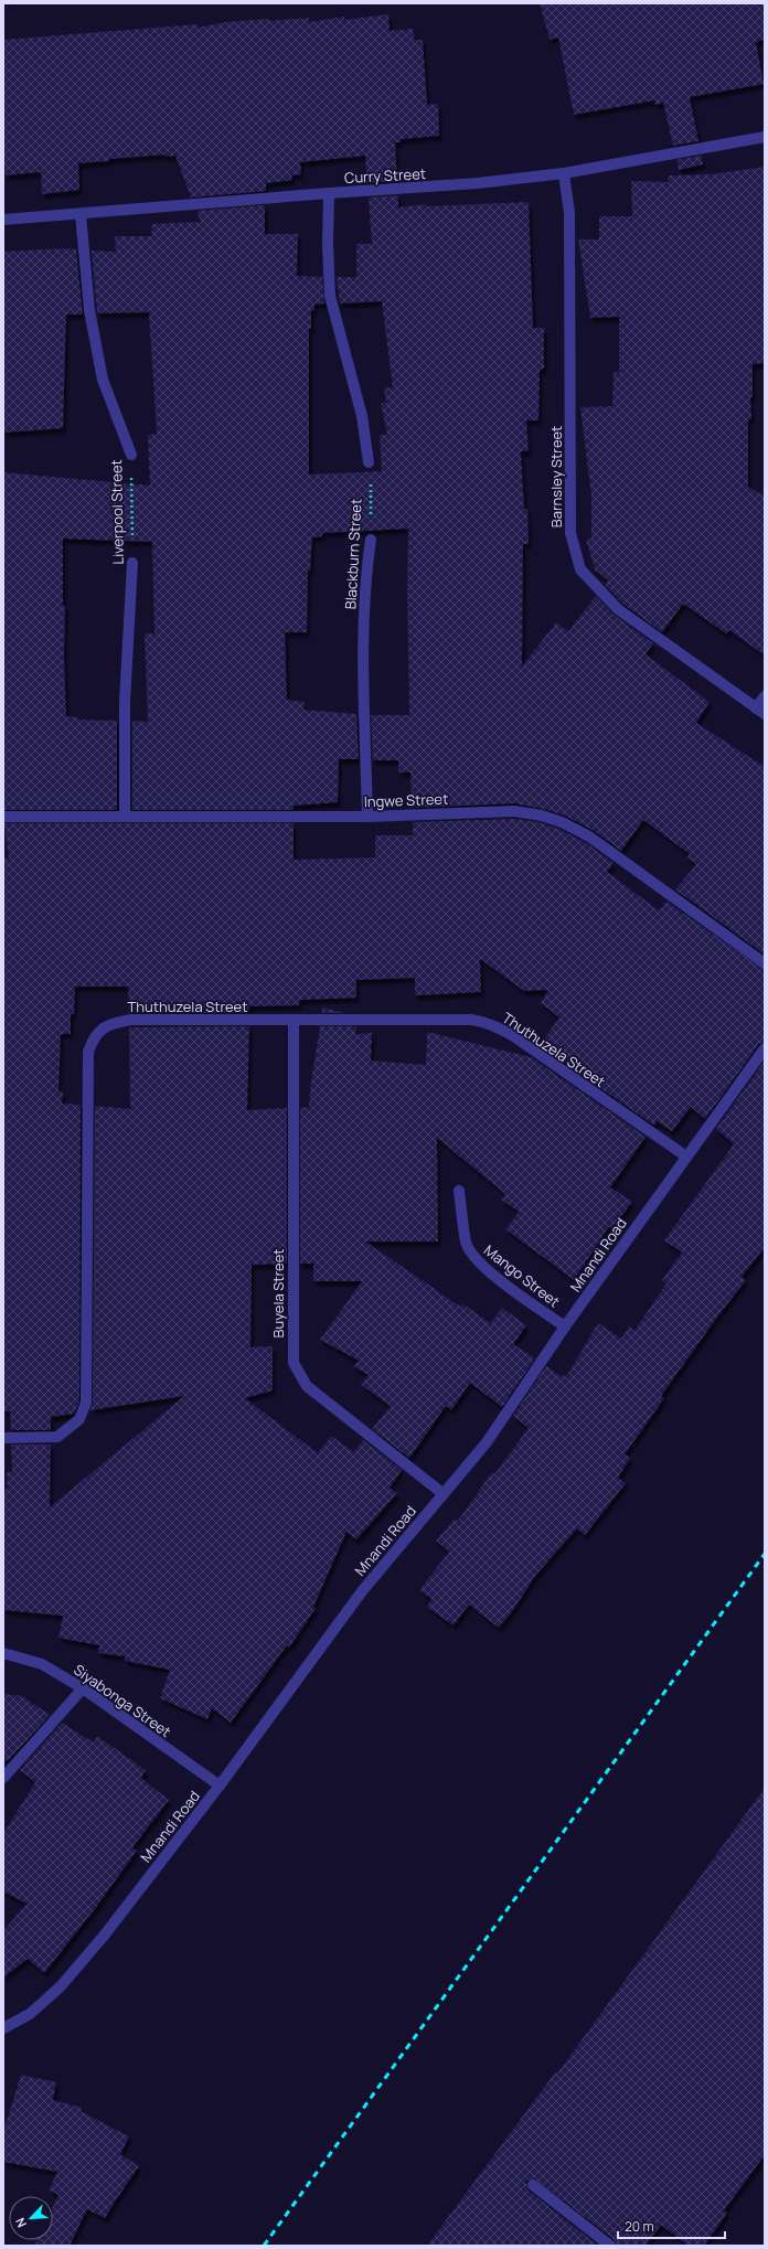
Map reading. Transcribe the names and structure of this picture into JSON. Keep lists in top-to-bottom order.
{
  "streets": {
    "street": [
      "Curry Street",
      "Barnsley Street",
      "Liverpool Street",
      "Blackburn Street",
      "Ingwe Street",
      "Thuthuzela Street",
      "Mnandi Road",
      "Mango Street",
      "Buyela Street",
      "Siyabonga Street"
    ]
  },
  "crossings": [
    ["Curry Street", "Barnsley Street"],
    ["Curry Street", "Liverpool Street"],
    ["Liverpool Street", "Ingwe Street"],
    ["Blackburn Street", "Ingwe Street"],
    ["Thuthuzela Street", "Mnandi Road"],
    ["Thuthuzela Street", "Buyela Street"],
    ["Mnandi Road", "Mango Street"],
    ["Mnandi Road", "Buyela Street"],
    ["Mnandi Road", "Siyabonga Street"]
  ],
  "scale_bar": "20 m",
  "north": "bottom left"
}
